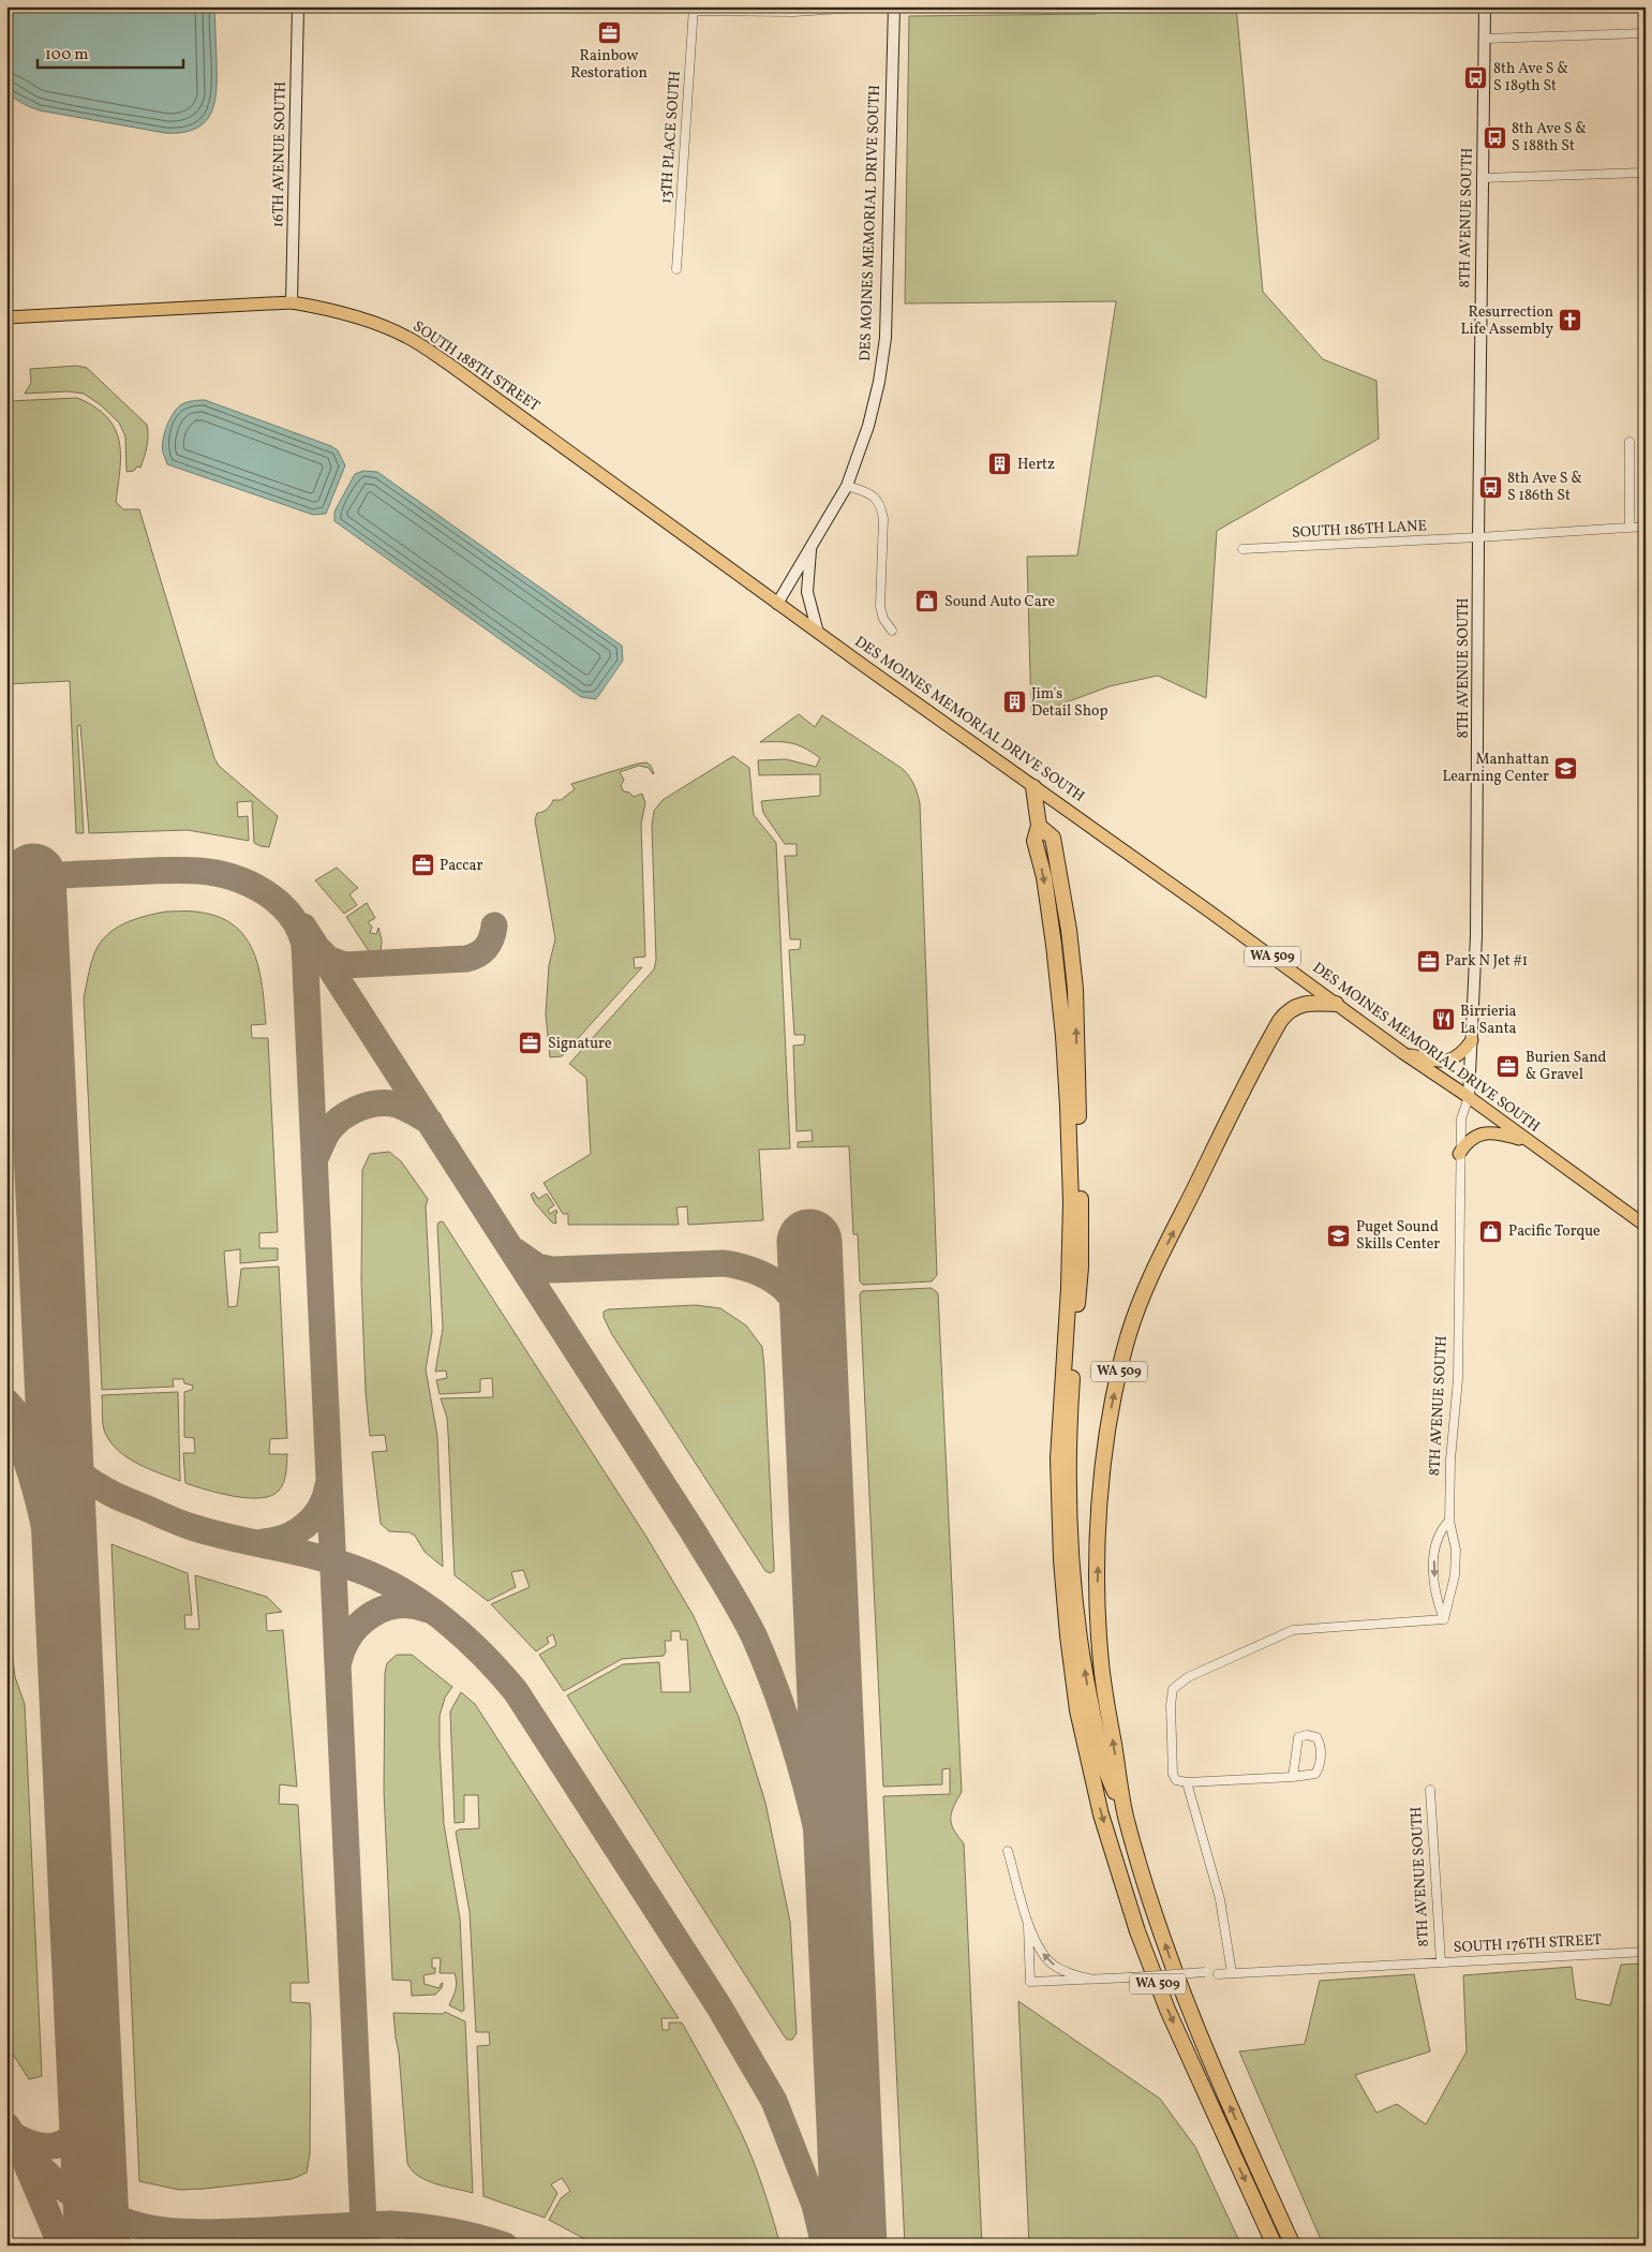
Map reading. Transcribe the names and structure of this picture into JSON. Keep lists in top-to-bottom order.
{
  "streets": {
    "highway": ["WA 509"],
    "main road": ["DES MOINES MEMORIAL DRIVE SOUTH", "SOUTH 188TH STREET"],
    "street": [
      "13TH PLACE SOUTH",
      "16TH AVENUE SOUTH",
      "8TH AVENUE SOUTH",
      "SOUTH 186TH LANE",
      "SOUTH 176TH STREET"
    ]
  },
  "crossings": [
    ["16TH AVENUE SOUTH", "SOUTH 188TH STREET"],
    ["8TH AVENUE SOUTH", "DES MOINES MEMORIAL DRIVE SOUTH"],
    ["8TH AVENUE SOUTH", "SOUTH 186TH LANE"],
    ["8TH AVENUE SOUTH", "SOUTH 176TH STREET"],
    ["DES MOINES MEMORIAL DRIVE SOUTH", "SOUTH 188TH STREET"],
    ["DES MOINES MEMORIAL DRIVE SOUTH", "WA 509"]
  ],
  "places": {
    "office": [
      "Rainbow Restoration",
      "Paccar",
      "Park N Jet #1",
      "Signature",
      "Burien Sand & Gravel"
    ],
    "bus stop": ["8th Ave S & S 189th St", "8th Ave S & S 188th St", "8th Ave S & S 186th St"],
    "church": ["Resurrection Life Assembly"],
    "building": ["Hertz", "Jim's Detail Shop"],
    "shop": ["Sound Auto Care", "Pacific Torque"],
    "school or university": ["Manhattan Learning Center", "Puget Sound Skills Center"],
    "restaurant": ["Birrieria La Santa"]
  },
  "scale_bar": "100 m"
}
